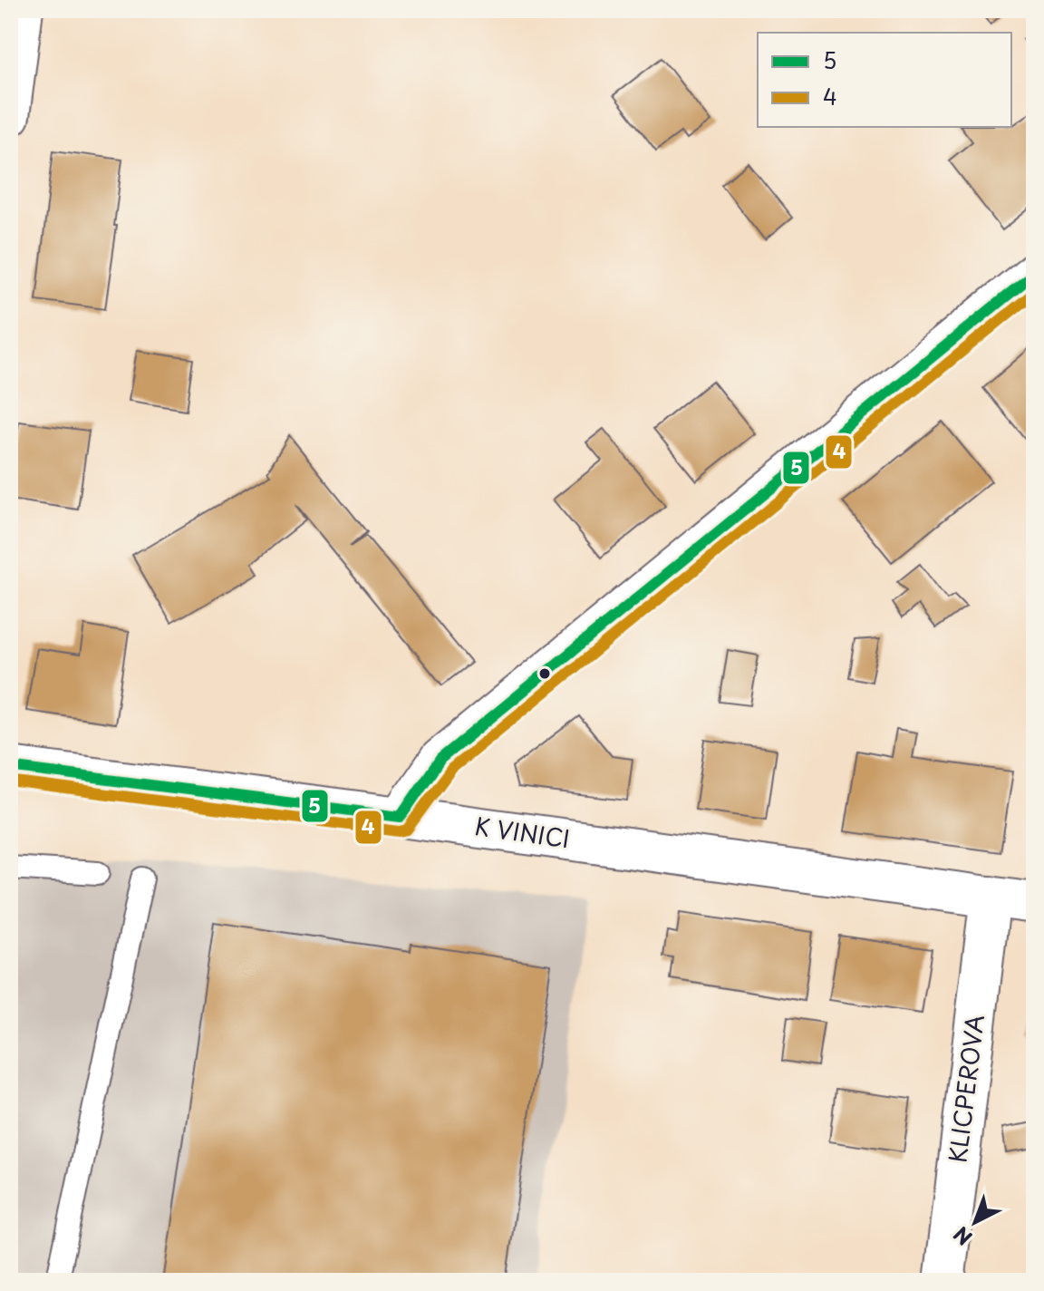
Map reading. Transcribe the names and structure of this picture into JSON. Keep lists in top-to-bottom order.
{
  "streets": {
    "street": ["K VINICI", "KLICPEROVA"]
  },
  "crossings": [
    ["K VINICI", "KLICPEROVA"]
  ],
  "lines": ["transit line 5", "transit line 4"],
  "legend": ["5", "4"],
  "north": "bottom left"
}
